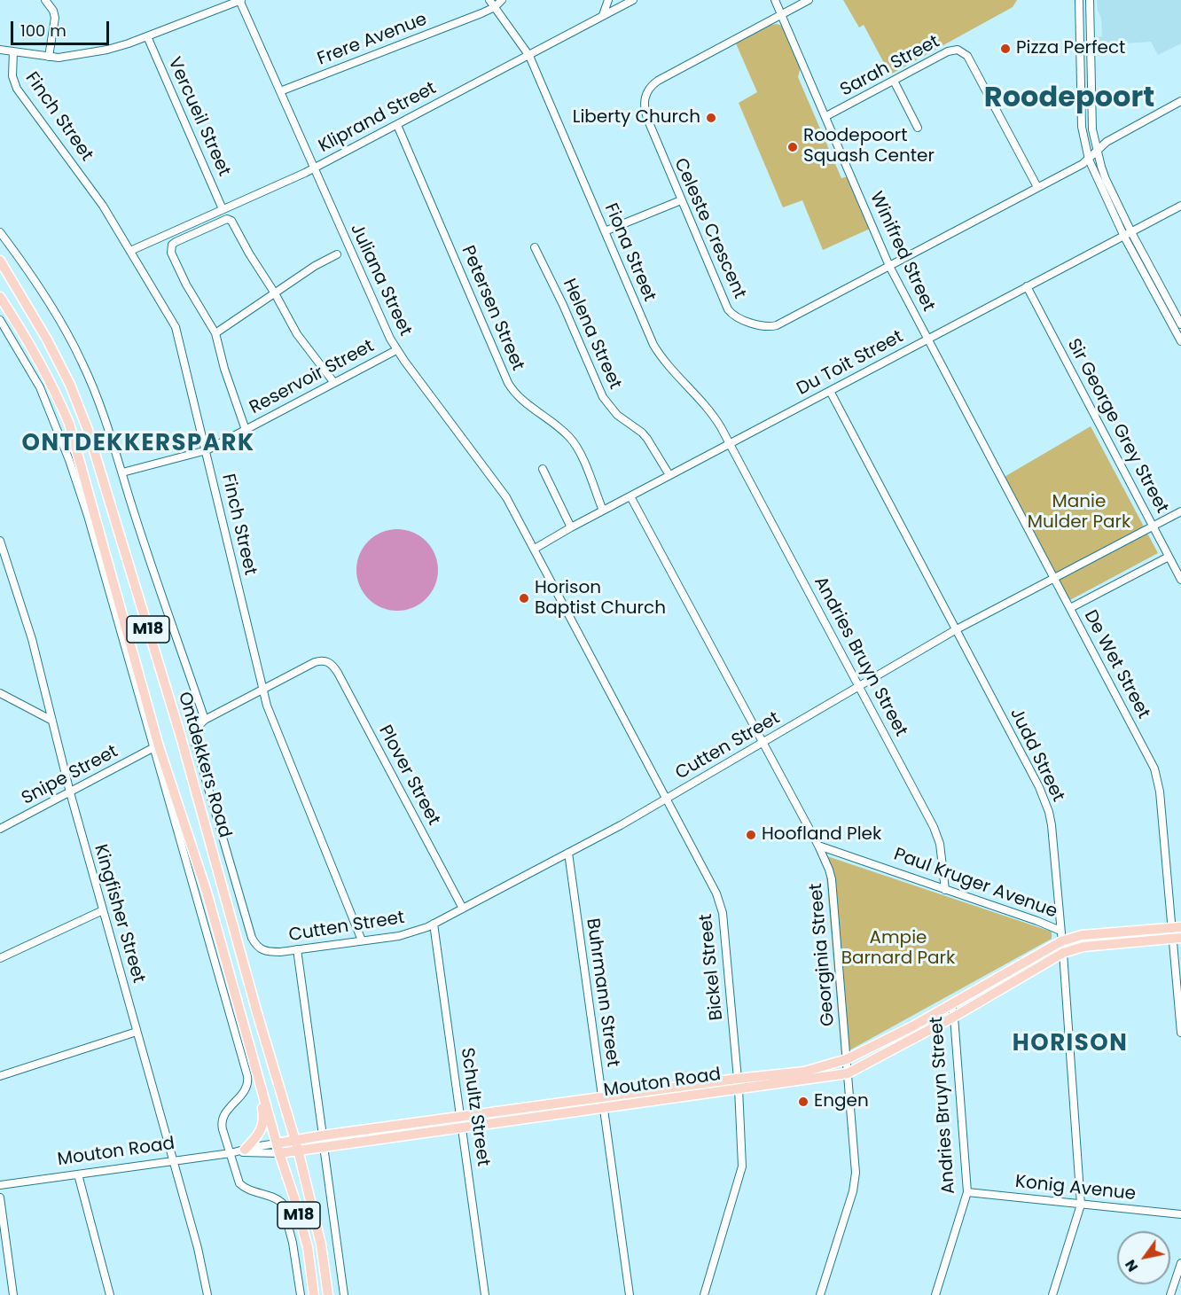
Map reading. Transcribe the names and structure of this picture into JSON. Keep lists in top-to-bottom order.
{
  "streets": {
    "main road": [
      "M18",
      "Ontdekkers Road",
      "Paul Kruger Avenue",
      "Mouton Road"
    ],
    "street": [
      "Frere Avenue",
      "Sarah Street",
      "Finch Street",
      "Vercueil Street",
      "Kliprand Street",
      "Celeste Crescent",
      "Winifred Street",
      "Fiona Street",
      "Juliana Street",
      "Petersen Street",
      "Helena Street",
      "Du Toit Street",
      "Reservoir Street",
      "Sir George Grey Street",
      "Andries Bruyn Street",
      "De Wet Street",
      "Cutten Street",
      "Judd Street",
      "Snipe Street",
      "Plover Street",
      "Kingfisher Street",
      "Georginia Street",
      "Bickel Street",
      "Buhrmann Street",
      "Schultz Street",
      "Konig Avenue"
    ]
  },
  "crossings": [
    ["Frere Avenue", "Fiona Street"],
    ["Frere Avenue", "Juliana Street"],
    ["Sarah Street", "Celeste Crescent"],
    ["Sarah Street", "Winifred Street"],
    ["Finch Street", "Kliprand Street"],
    ["Finch Street", "Reservoir Street"],
    ["Finch Street", "Cutten Street"],
    ["Finch Street", "Plover Street"],
    ["Vercueil Street", "Kliprand Street"],
    ["Kliprand Street", "Fiona Street"],
    ["Kliprand Street", "Juliana Street"],
    ["Kliprand Street", "Petersen Street"],
    ["Celeste Crescent", "Winifred Street"],
    ["Winifred Street", "Du Toit Street"],
    ["Winifred Street", "De Wet Street"],
    ["Fiona Street", "Du Toit Street"],
    ["Fiona Street", "Andries Bruyn Street"],
    ["Juliana Street", "Du Toit Street"],
    ["Juliana Street", "Reservoir Street"],
    ["Juliana Street", "Bickel Street"],
    ["Petersen Street", "Du Toit Street"],
    ["Helena Street", "Du Toit Street"],
    ["Du Toit Street", "Sir George Grey Street"],
    ["Du Toit Street", "Andries Bruyn Street"],
    ["Du Toit Street", "De Wet Street"],
    ["Du Toit Street", "Judd Street"],
    ["Du Toit Street", "Georginia Street"],
    ["Du Toit Street", "Bickel Street"],
    ["Reservoir Street", "Ontdekkers Road"],
    ["Sir George Grey Street", "Cutten Street"],
    ["Andries Bruyn Street", "Cutten Street"],
    ["Andries Bruyn Street", "Paul Kruger Avenue"],
    ["Andries Bruyn Street", "Mouton Road"],
    ["Andries Bruyn Street", "Konig Avenue"],
    ["De Wet Street", "Cutten Street"],
    ["De Wet Street", "Paul Kruger Avenue"],
    ["Cutten Street", "Judd Street"],
    ["Cutten Street", "Ontdekkers Road"],
    ["Cutten Street", "Plover Street"],
    ["Cutten Street", "Georginia Street"],
    ["Cutten Street", "Bickel Street"],
    ["Cutten Street", "Buhrmann Street"],
    ["Cutten Street", "Schultz Street"],
    ["Judd Street", "Paul Kruger Avenue"],
    ["Judd Street", "Mouton Road"],
    ["Judd Street", "Konig Avenue"],
    ["Ontdekkers Road", "Mouton Road"],
    ["Snipe Street", "Kingfisher Street"],
    ["Paul Kruger Avenue", "Georginia Street"],
    ["Paul Kruger Avenue", "Mouton Road"],
    ["Kingfisher Street", "Mouton Road"],
    ["Georginia Street", "Mouton Road"],
    ["Bickel Street", "Mouton Road"],
    ["Buhrmann Street", "Mouton Road"],
    ["Mouton Road", "Schultz Street"]
  ],
  "districts": ["Roodepoort", "ONTDEKKERSPARK", "HORISON"],
  "parks": ["Manie Mulder Park", "Ampie Barnard Park"],
  "places": [
    "Pizza Perfect",
    "Liberty Church",
    "Roodepoort Squash Center",
    "Horison Baptist Church",
    "Hoofland Plek",
    "Engen"
  ],
  "scale_bar": "100 m",
  "north": "bottom left"
}
